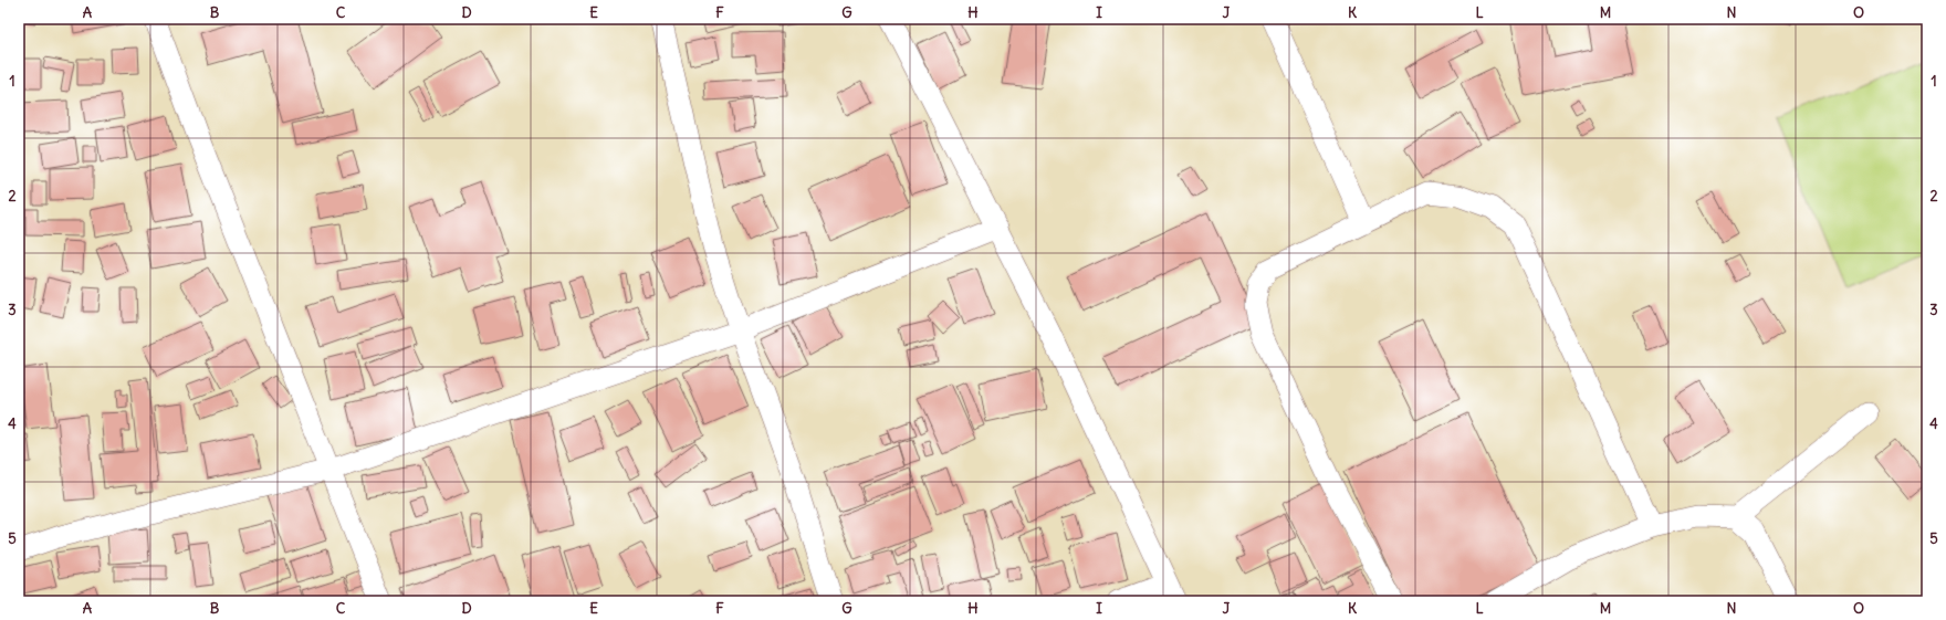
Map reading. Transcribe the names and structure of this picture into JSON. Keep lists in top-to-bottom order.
{
  "grid": {
    "columns": [
      "A",
      "B",
      "C",
      "D",
      "E",
      "F",
      "G",
      "H",
      "I",
      "J",
      "K",
      "L",
      "M",
      "N",
      "O"
    ],
    "rows": [
      "1",
      "2",
      "3",
      "4",
      "5"
    ]
  }
}
